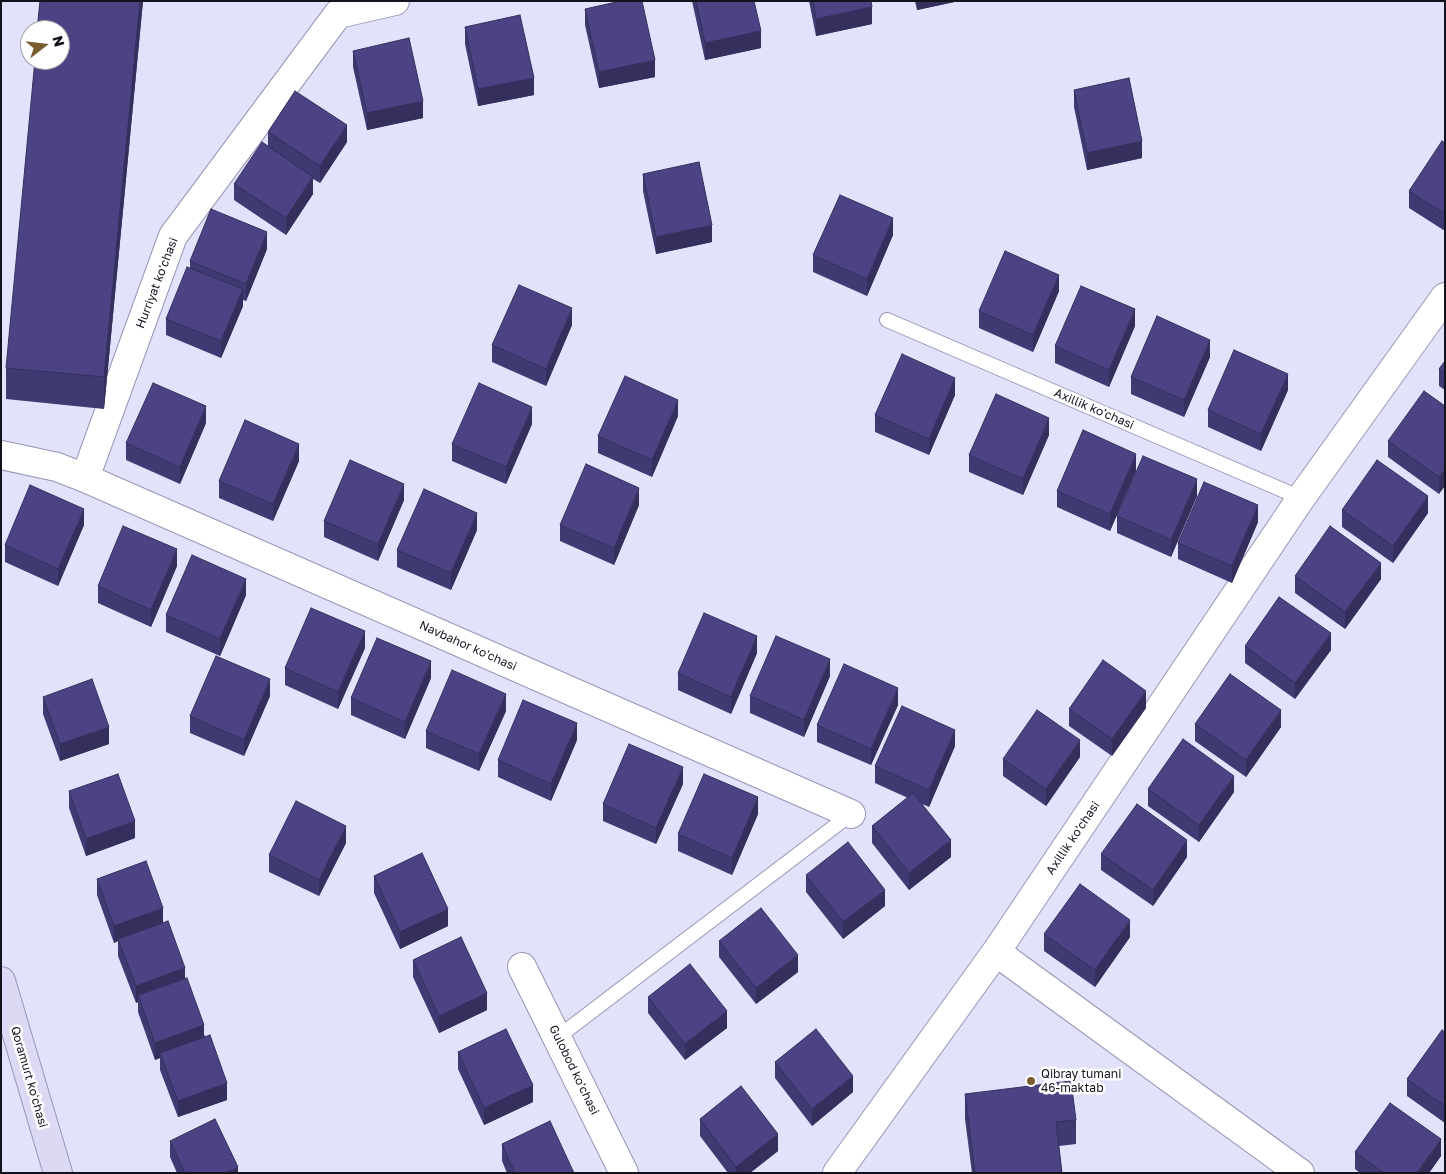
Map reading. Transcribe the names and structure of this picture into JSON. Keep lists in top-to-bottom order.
{
  "streets": {
    "main road": ["Qoramurt koʻchasi"],
    "street": [
      "Hurriyat ko'chasi",
      "Axillik ko'chasi",
      "Navbahor ko'chasi",
      "Gulobod ko'chasi"
    ]
  },
  "crossings": [
    ["Hurriyat ko'chasi", "Navbahor ko'chasi"]
  ],
  "places": ["Qibray tumani 46-maktab"],
  "north": "right"
}
